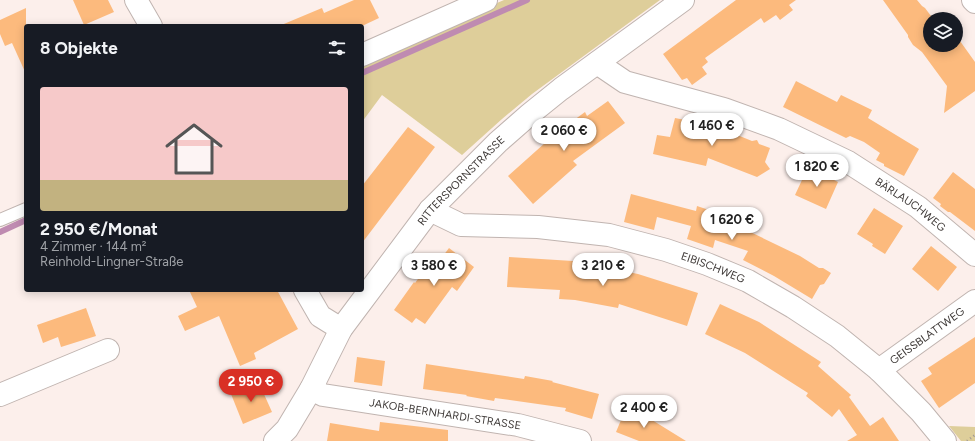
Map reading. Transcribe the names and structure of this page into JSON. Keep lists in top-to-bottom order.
{
  "streets": {
    "street": [
      "RITTERSPORNSTRASSE",
      "BÄRLAUCHWEG",
      "EIBISCHWEG",
      "GEISSBLATTWEG",
      "JAKOB-BERNHARDI-STRASSE"
    ]
  },
  "crossings": [
    ["RITTERSPORNSTRASSE", "BÄRLAUCHWEG"],
    ["RITTERSPORNSTRASSE", "EIBISCHWEG"],
    ["RITTERSPORNSTRASSE", "JAKOB-BERNHARDI-STRASSE"],
    ["EIBISCHWEG", "GEISSBLATTWEG"]
  ],
  "page": {
    "heading": "8 Objekte",
    "list": [
      {
        "name": "2 950 €/Monat",
        "note": "4 Zimmer · 144 m² · Reinhold-Lingner-Straße"
      }
    ],
    "price": [
      "1 460 €",
      "2 060 €",
      "1 820 €",
      "1 620 €",
      "3 580 €",
      "3 210 €",
      "2 950 €",
      "2 400 €"
    ]
  }
}
